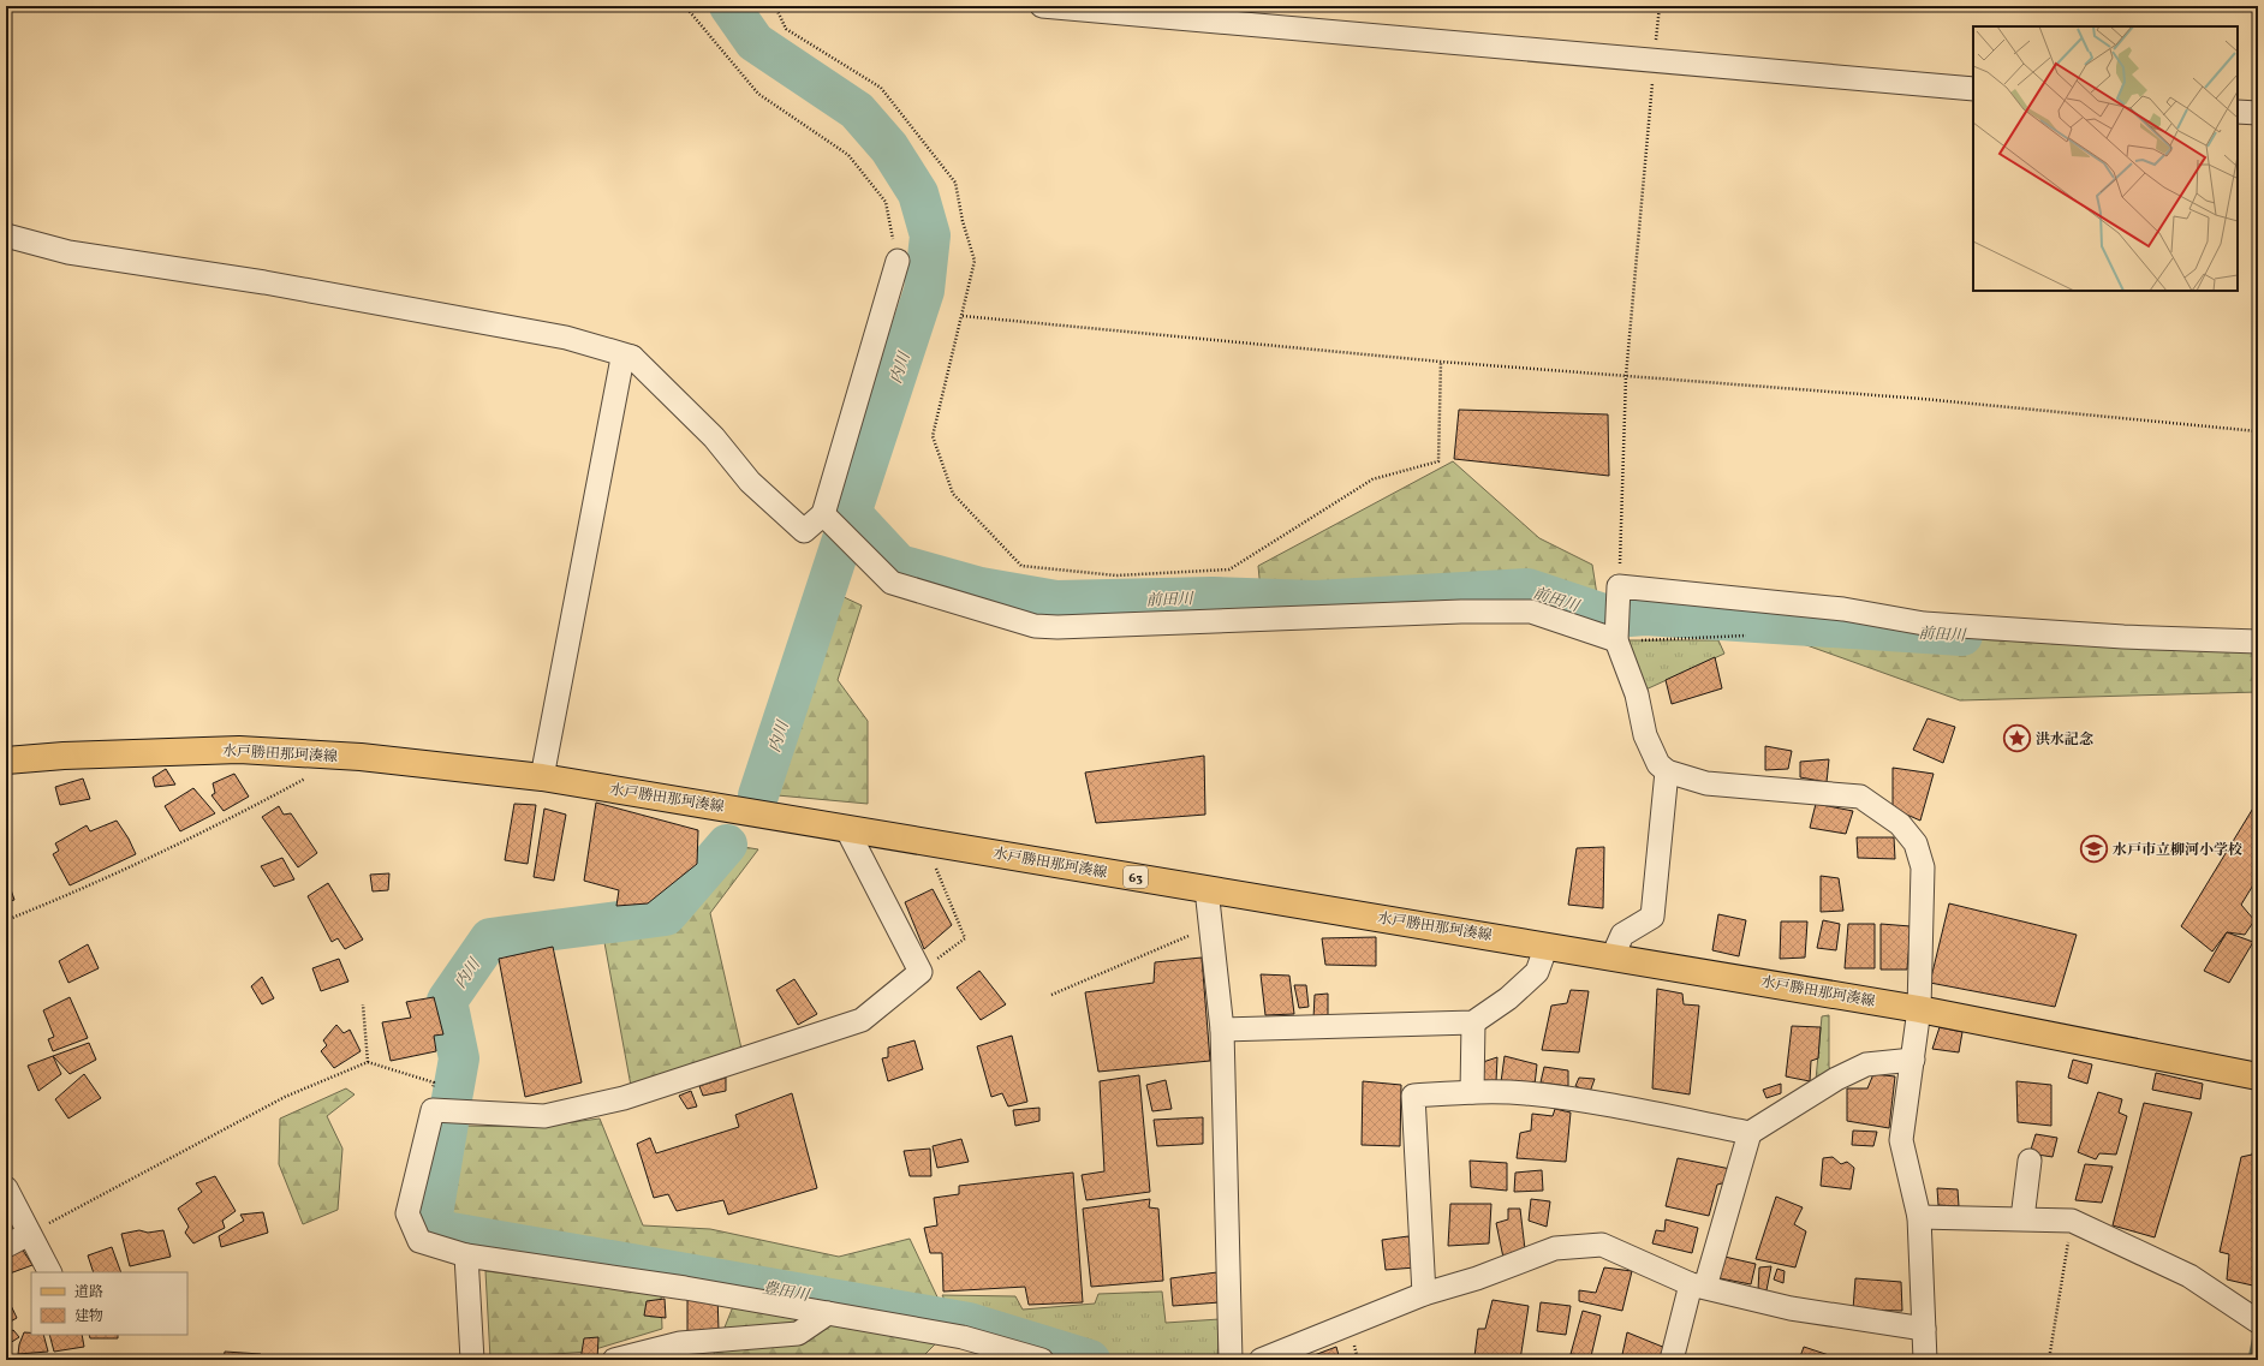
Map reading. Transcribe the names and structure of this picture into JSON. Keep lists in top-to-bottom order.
{
  "streets": {
    "main road": ["水戸勝田那珂湊線", "63"]
  },
  "water": ["内川", "前田川", "豊田川"],
  "places": {
    "place": ["洪水記念"],
    "school or university": ["水戸市立柳河小学校"]
  },
  "legend": ["道路", "建物"]
}
